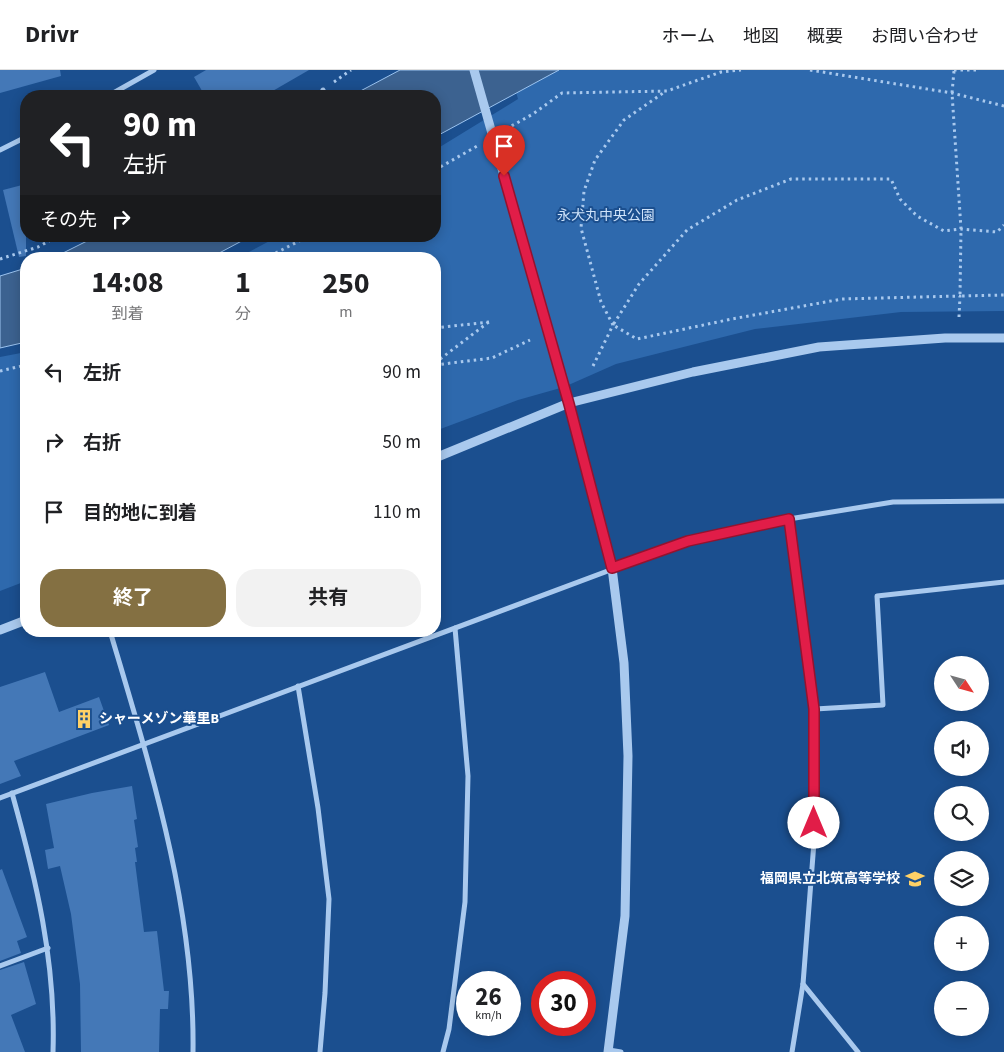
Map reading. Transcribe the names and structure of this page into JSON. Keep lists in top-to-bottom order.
{
  "parks": ["永犬丸中央公園"],
  "places": {
    "building": ["シャーメゾン華里B"],
    "school or university": ["福岡県立北筑高等学校"]
  },
  "north": "bottom right",
  "page": {
    "header": "Drivr",
    "nav": [
      "ホーム",
      "地図",
      "概要",
      "お問い合わせ"
    ],
    "turn": ["90 m", "左折"],
    "then": "その先",
    "eta": [
      "14:08",
      "到着",
      "1",
      "分",
      "250",
      "m"
    ],
    "list": [
      {
        "name": "左折",
        "value": "90 m"
      },
      {
        "name": "右折",
        "value": "50 m"
      },
      {
        "name": "目的地に到着",
        "value": "110 m"
      }
    ],
    "buttons": ["終了", "共有"],
    "map_buttons": ["+", "−"],
    "speed": "26 km/h",
    "limit": "30"
  }
}
